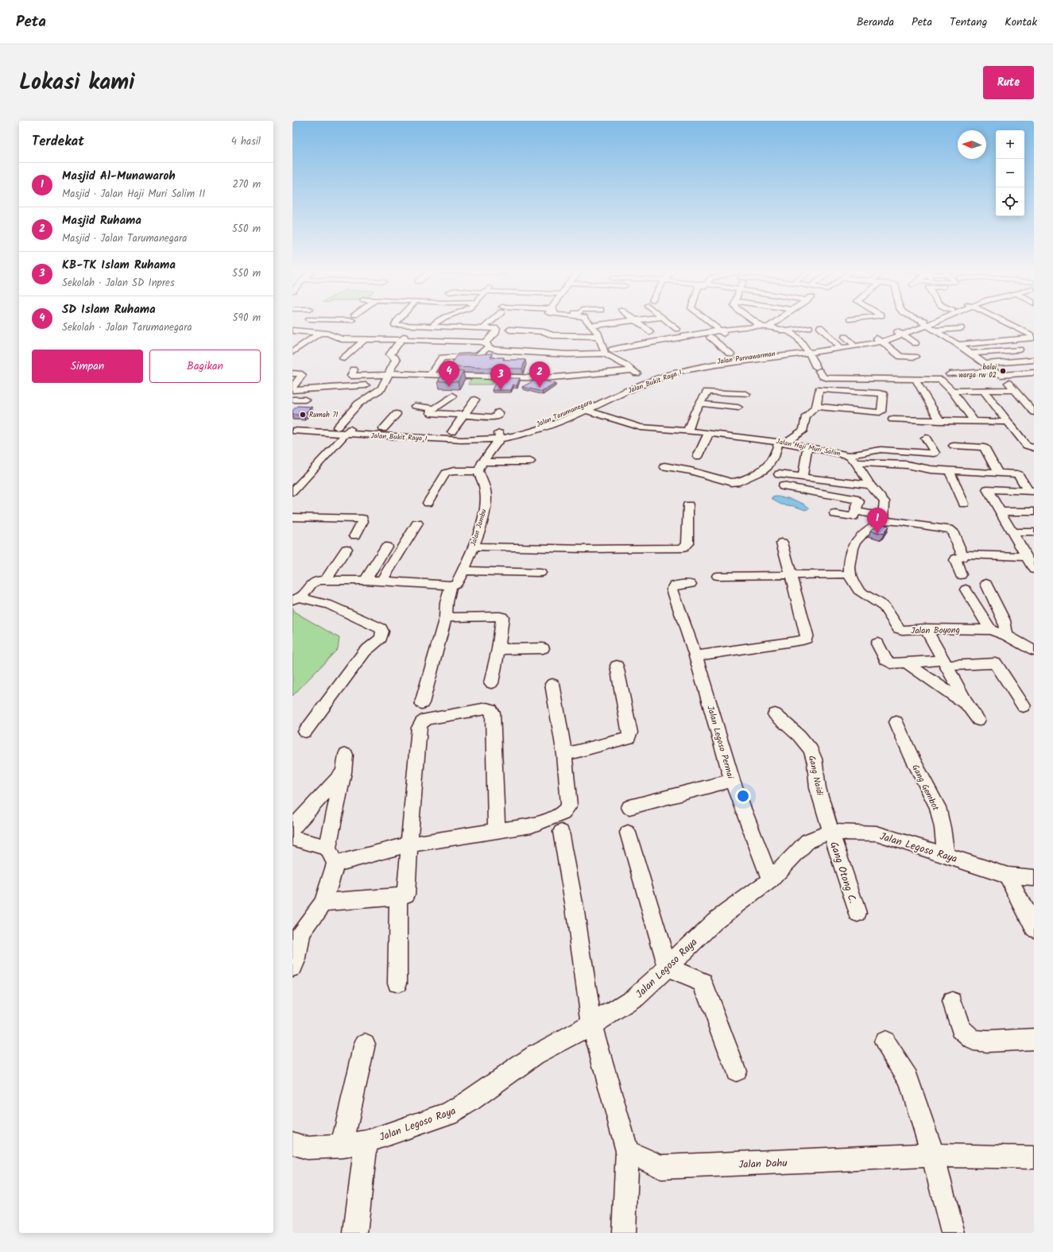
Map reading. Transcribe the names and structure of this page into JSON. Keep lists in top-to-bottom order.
{
  "streets": {
    "street": [
      "Jalan Purnawarman",
      "Jalan Bukit Raya I",
      "Jalan Tarumanegara",
      "Jalan Haji Muri Salim",
      "Jalan Jambu",
      "Jalan Boyong",
      "Jalan Legoso Permai",
      "Gang Naidi",
      "Gang Gembot",
      "Jalan Legoso Raya",
      "Gang Otong C.",
      "Jalan Dahu"
    ]
  },
  "crossings": [
    ["Jalan Purnawarman", "Jalan Bukit Raya I"],
    ["Jalan Purnawarman", "Jalan Tarumanegara"],
    ["Jalan Bukit Raya I", "Jalan Tarumanegara"],
    ["Jalan Bukit Raya I", "Jalan Haji Muri Salim"],
    ["Jalan Tarumanegara", "Jalan Haji Muri Salim"],
    ["Jalan Legoso Permai", "Jalan Legoso Raya"],
    ["Gang Naidi", "Jalan Legoso Raya"],
    ["Gang Naidi", "Gang Otong C."],
    ["Gang Gembot", "Jalan Legoso Raya"],
    ["Jalan Legoso Raya", "Gang Otong C."]
  ],
  "places": ["balai warga rw 02", "Rumah 71"],
  "north": "left",
  "page": {
    "header": "Peta",
    "nav": [
      "Beranda",
      "Peta",
      "Tentang",
      "Kontak"
    ],
    "title": "Lokasi kami",
    "buttons": [
      "Rute",
      ["Simpan", "Bagikan"]
    ],
    "heading": ["Terdekat", "4 hasil"],
    "map_buttons": ["+", "−"],
    "list": [
      {
        "mark": "1",
        "name": "Masjid Al-Munawaroh",
        "note": "Masjid · Jalan Haji Muri Salim II",
        "value": "270 m"
      },
      {
        "mark": "2",
        "name": "Masjid Ruhama",
        "note": "Masjid · Jalan Tarumanegara",
        "value": "550 m"
      },
      {
        "mark": "3",
        "name": "KB-TK Islam Ruhama",
        "note": "Sekolah · Jalan SD Inpres",
        "value": "550 m"
      },
      {
        "mark": "4",
        "name": "SD Islam Ruhama",
        "note": "Sekolah · Jalan Tarumanegara",
        "value": "590 m"
      }
    ],
    "pins": [
      "4",
      "2",
      "3",
      "1"
    ]
  }
}
